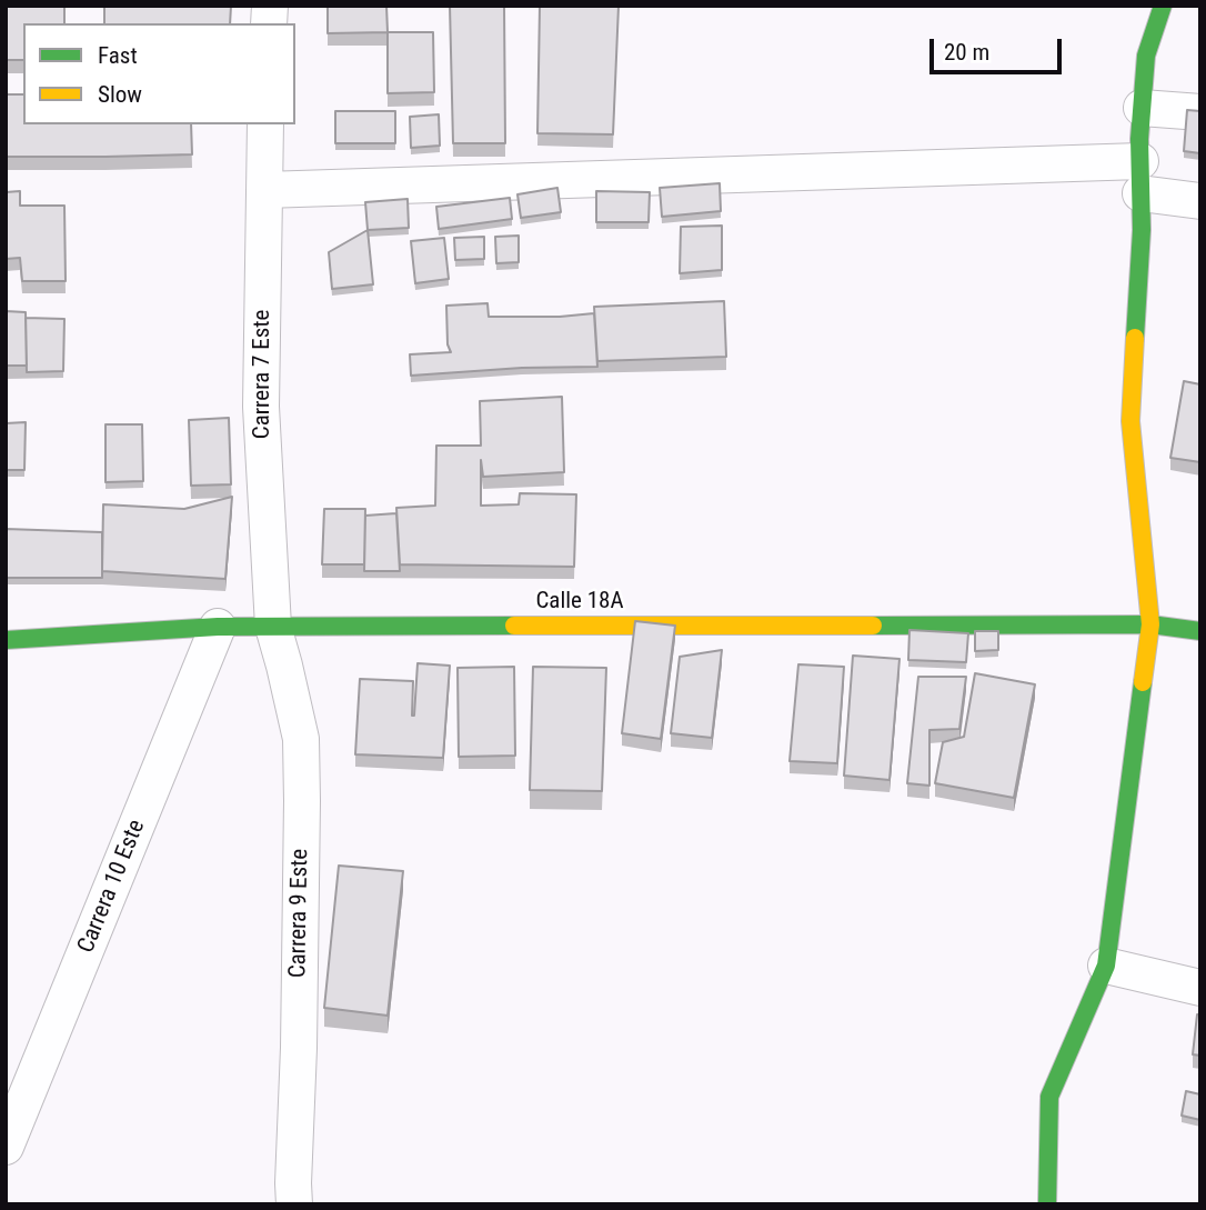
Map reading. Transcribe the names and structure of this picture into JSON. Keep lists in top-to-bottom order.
{
  "streets": {
    "street": [
      "Carrera 7 Este",
      "Calle 18A",
      "Carrera 10 Este",
      "Carrera 9 Este"
    ]
  },
  "crossings": [
    ["Carrera 7 Este", "Calle 18A"],
    ["Carrera 7 Este", "Carrera 9 Este"],
    ["Calle 18A", "Carrera 10 Este"],
    ["Calle 18A", "Carrera 9 Este"]
  ],
  "legend": ["Fast", "Slow"],
  "scale_bar": "20 m"
}
